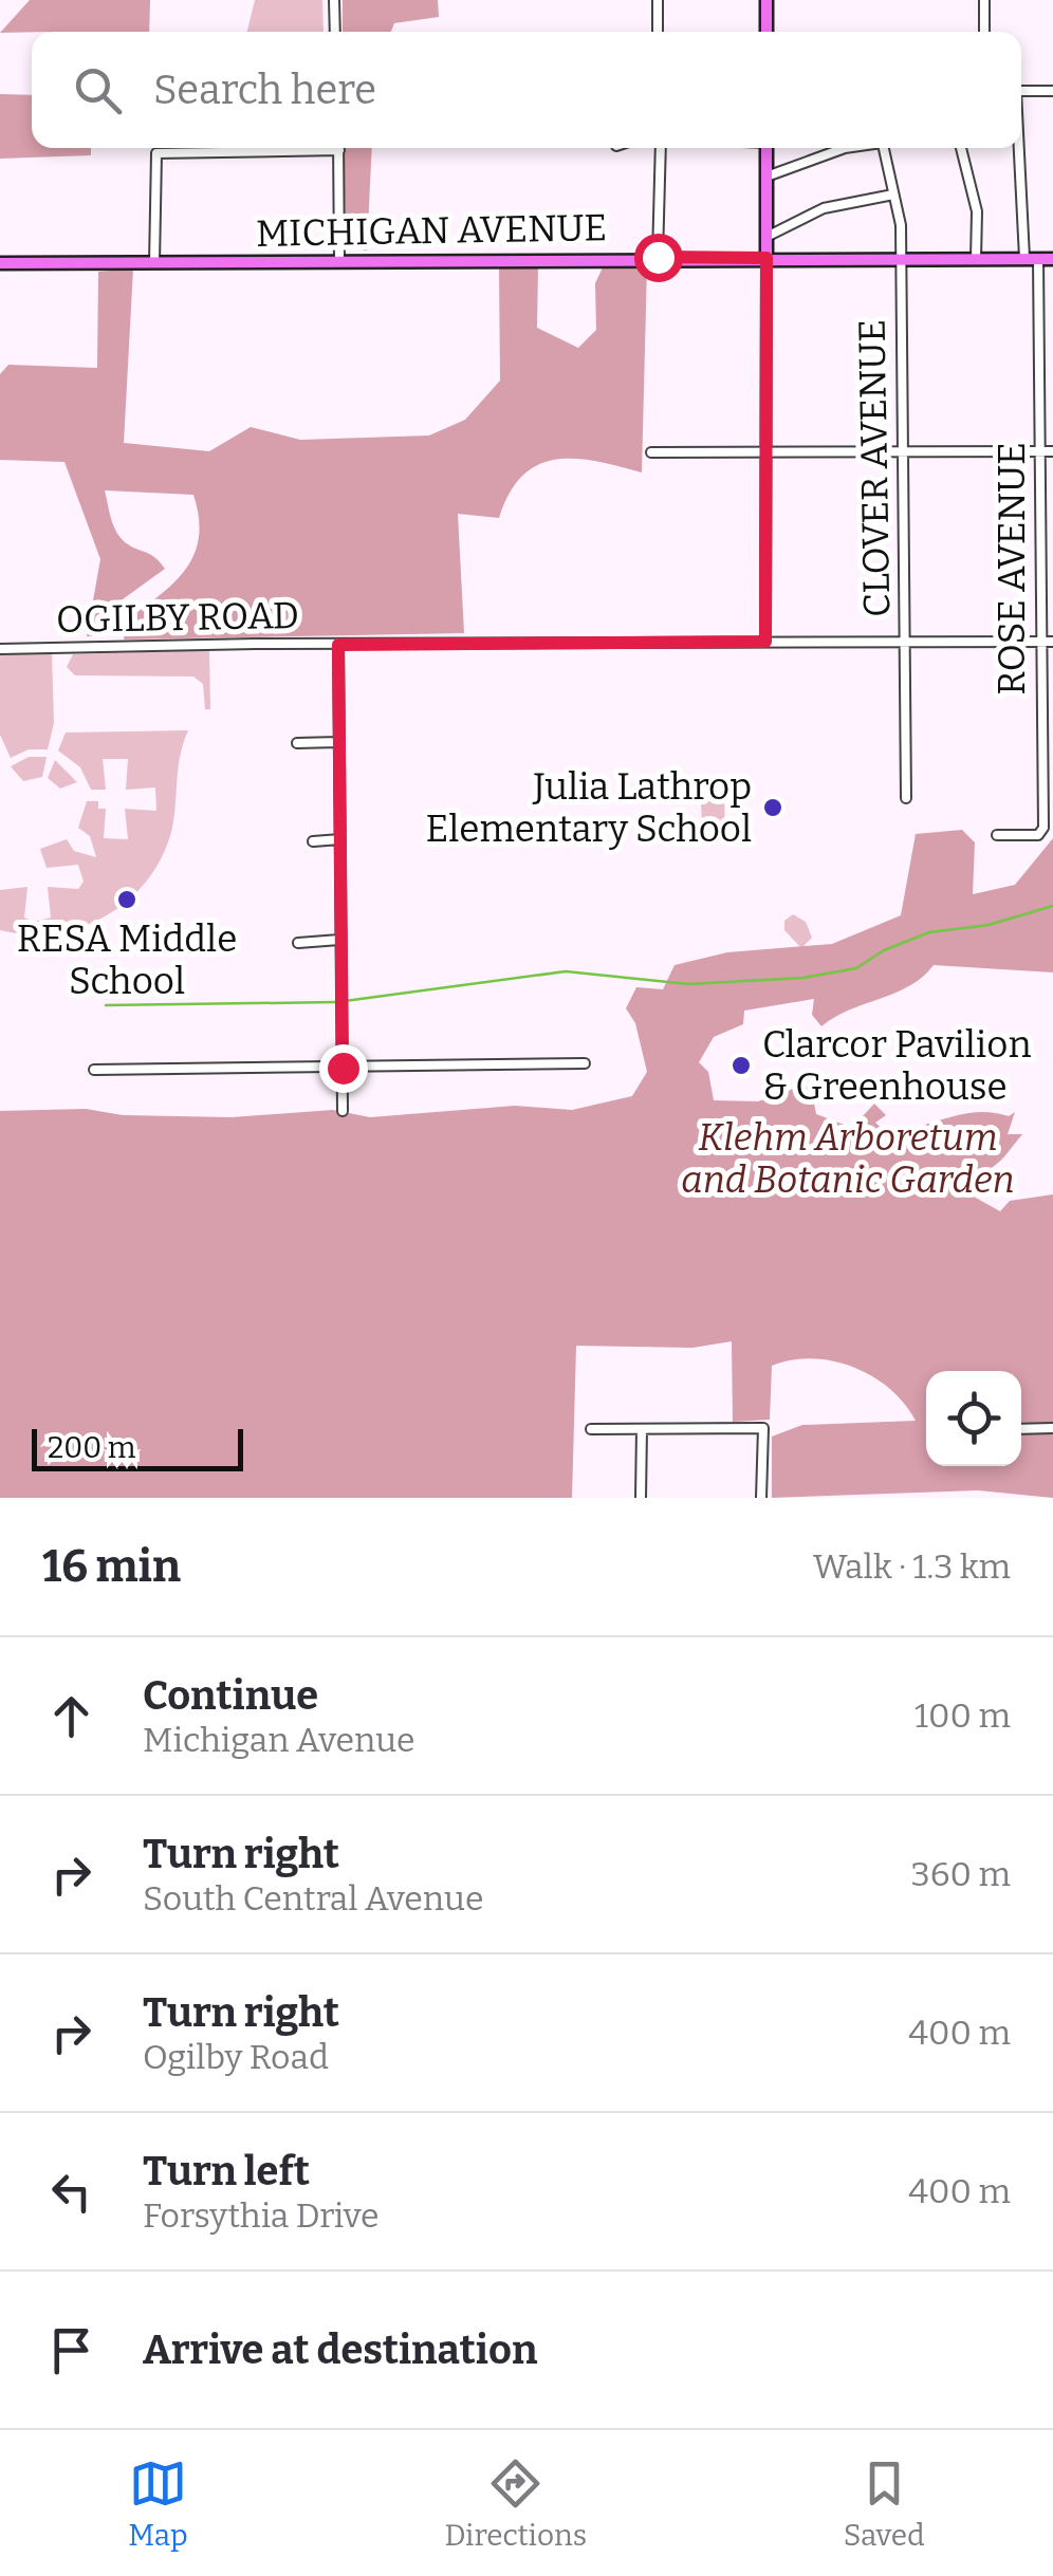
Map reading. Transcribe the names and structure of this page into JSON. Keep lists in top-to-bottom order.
{
  "streets": {
    "main road": ["MICHIGAN AVENUE"],
    "street": ["CLOVER AVENUE", "ROSE AVENUE", "OGILBY ROAD"]
  },
  "crossings": [
    ["MICHIGAN AVENUE", "CLOVER AVENUE"],
    ["MICHIGAN AVENUE", "ROSE AVENUE"],
    ["CLOVER AVENUE", "OGILBY ROAD"],
    ["ROSE AVENUE", "OGILBY ROAD"]
  ],
  "parks": ["Klehm Arboretum and Botanic Garden"],
  "places": ["Julia Lathrop Elementary School", "RESA Middle School", "Clarcor Pavilion & Greenhouse"],
  "scale_bar": "200 m",
  "page": {
    "search": "Search here",
    "scale": "200 m",
    "heading": ["16 min", "Walk · 1.3 km"],
    "list": [
      ["Continue", "Michigan Avenue", "100 m"],
      ["Turn right", "South Central Avenue", "360 m"],
      ["Turn right", "Ogilby Road", "400 m"],
      ["Turn left", "Forsythia Drive", "400 m"],
      "Arrive at destination"
    ],
    "nav": ["Map", "Directions", "Saved"]
  }
}
